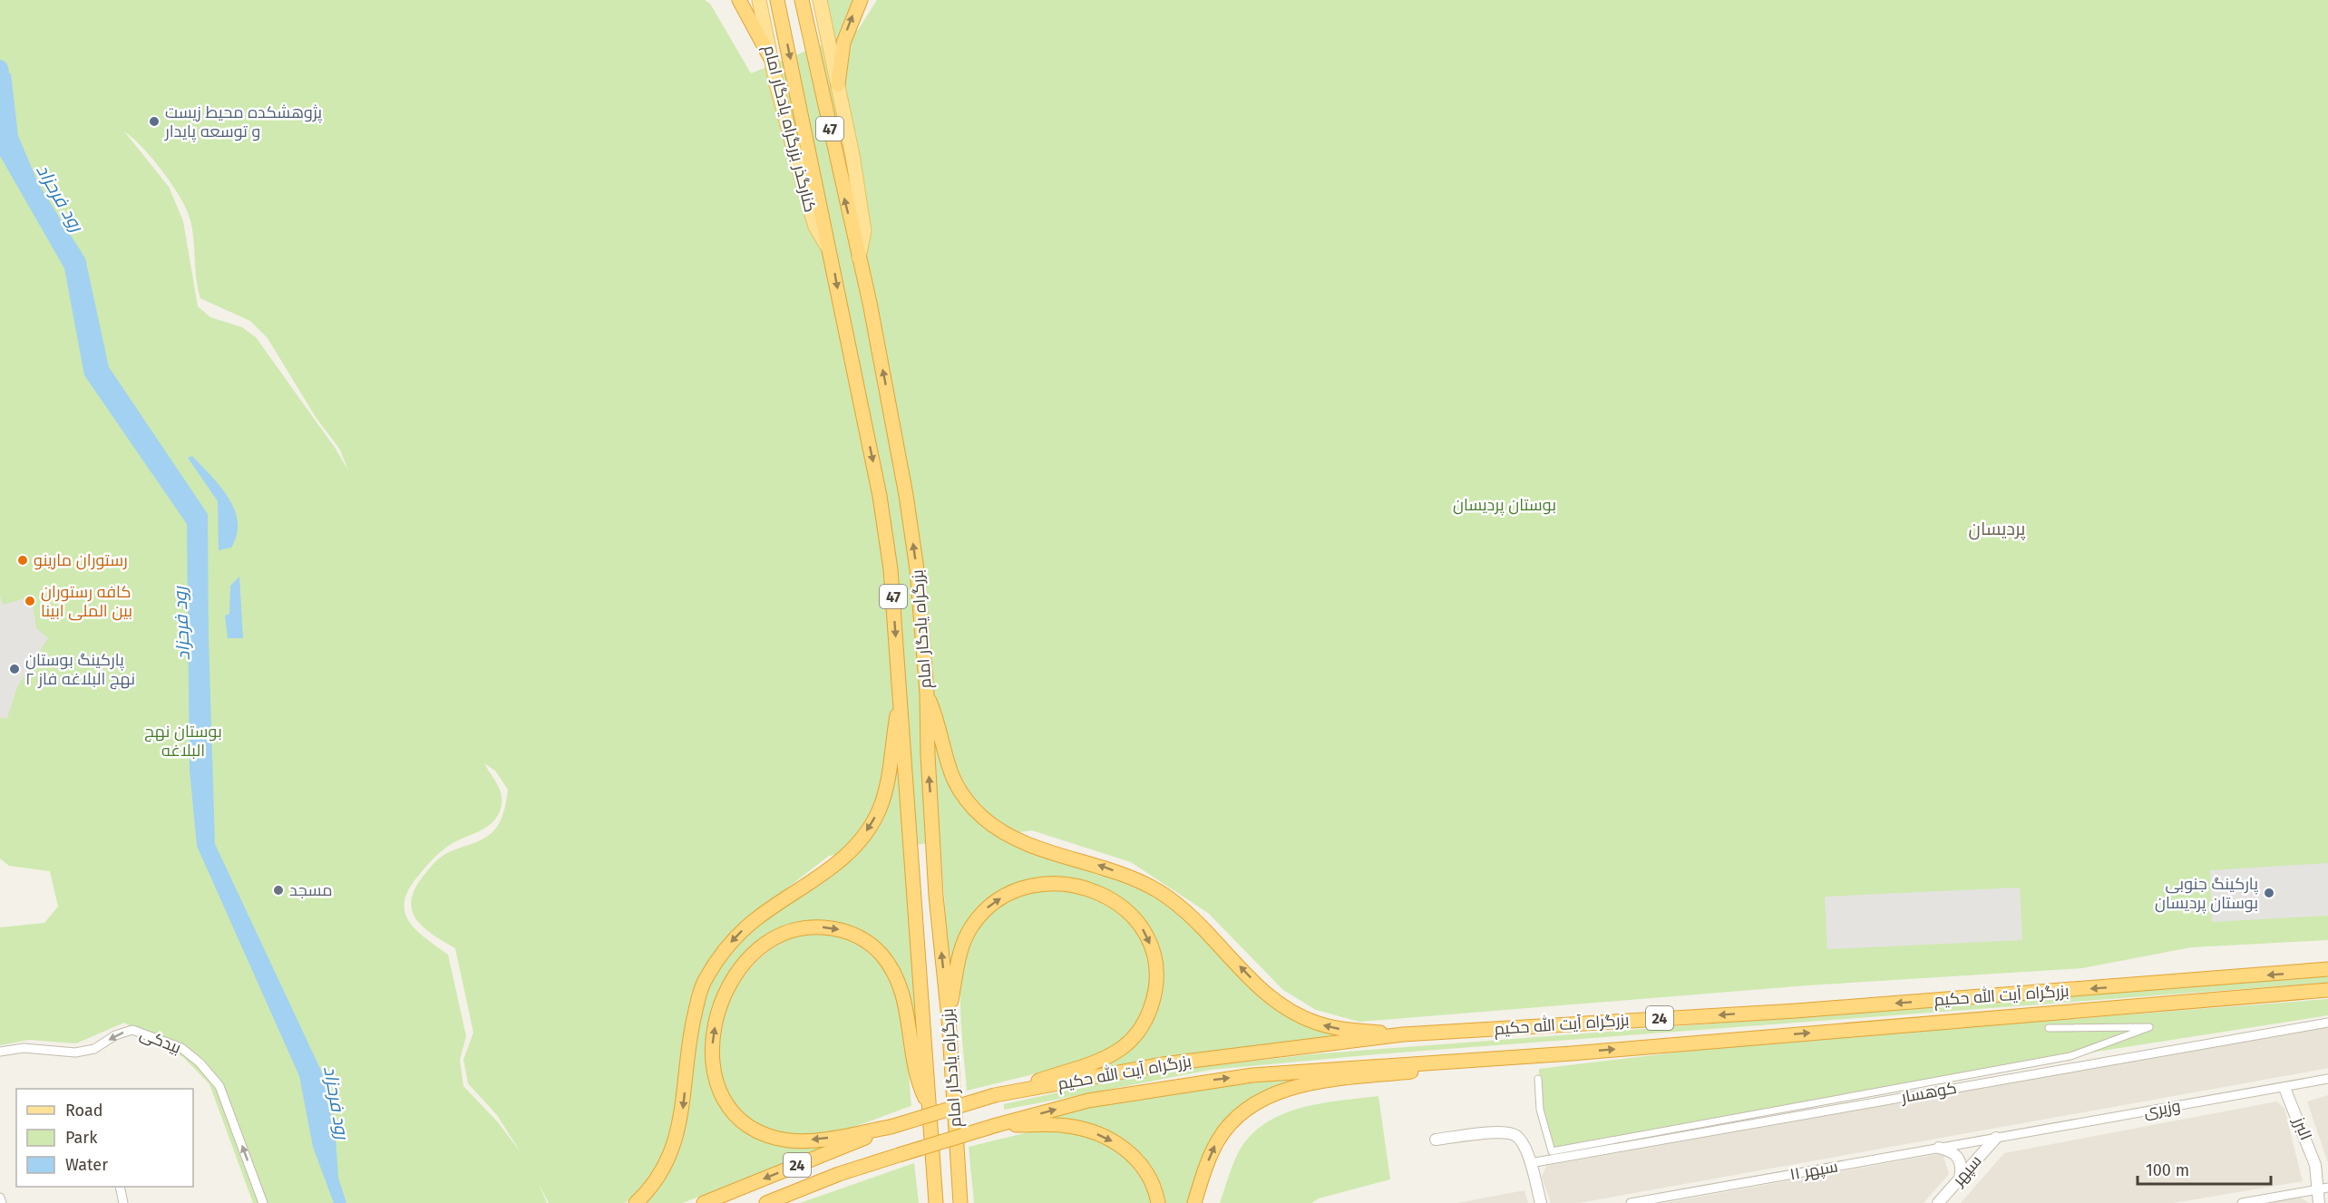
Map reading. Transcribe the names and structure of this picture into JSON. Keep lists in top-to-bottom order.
{
  "streets": {
    "highway": [
      "47",
      "بزرگراه یادگار امام",
      "بزرگراه آیت الله حکیم",
      "24"
    ],
    "main road": ["کنارگذر بزرگراه یادگار امام"],
    "street": [
      "بیدکی",
      "کوهسار",
      "وزیری",
      "البرز",
      "سپهر ۱۱",
      "سپهر"
    ]
  },
  "crossings": [
    ["کنارگذر بزرگراه یادگار امام", "بزرگراه یادگار امام"],
    ["بزرگراه آیت الله حکیم", "24"],
    ["وزیری", "البرز"],
    ["وزیری", "سپهر ۱۱"],
    ["وزیری", "سپهر"],
    ["سپهر ۱۱", "سپهر"]
  ],
  "one_way": ["بیدکی"],
  "districts": ["پردیسان"],
  "water": ["رود فرحزاد"],
  "parks": ["بوستان پردیسان", "بوستان نهج البلاغه"],
  "places": [
    "پژوهشکده محیط زیست و توسعه پایدار",
    "رستوران مارینو",
    "کافه رستوران بین الملی ابینا",
    "پارکینگ بوستان نهج البلاغه فاز ۲",
    "مسجد",
    "پارکینگ جنوبی بوستان پردیسان"
  ],
  "legend": ["Road", "Park", "Water"],
  "scale_bar": "100 m"
}
